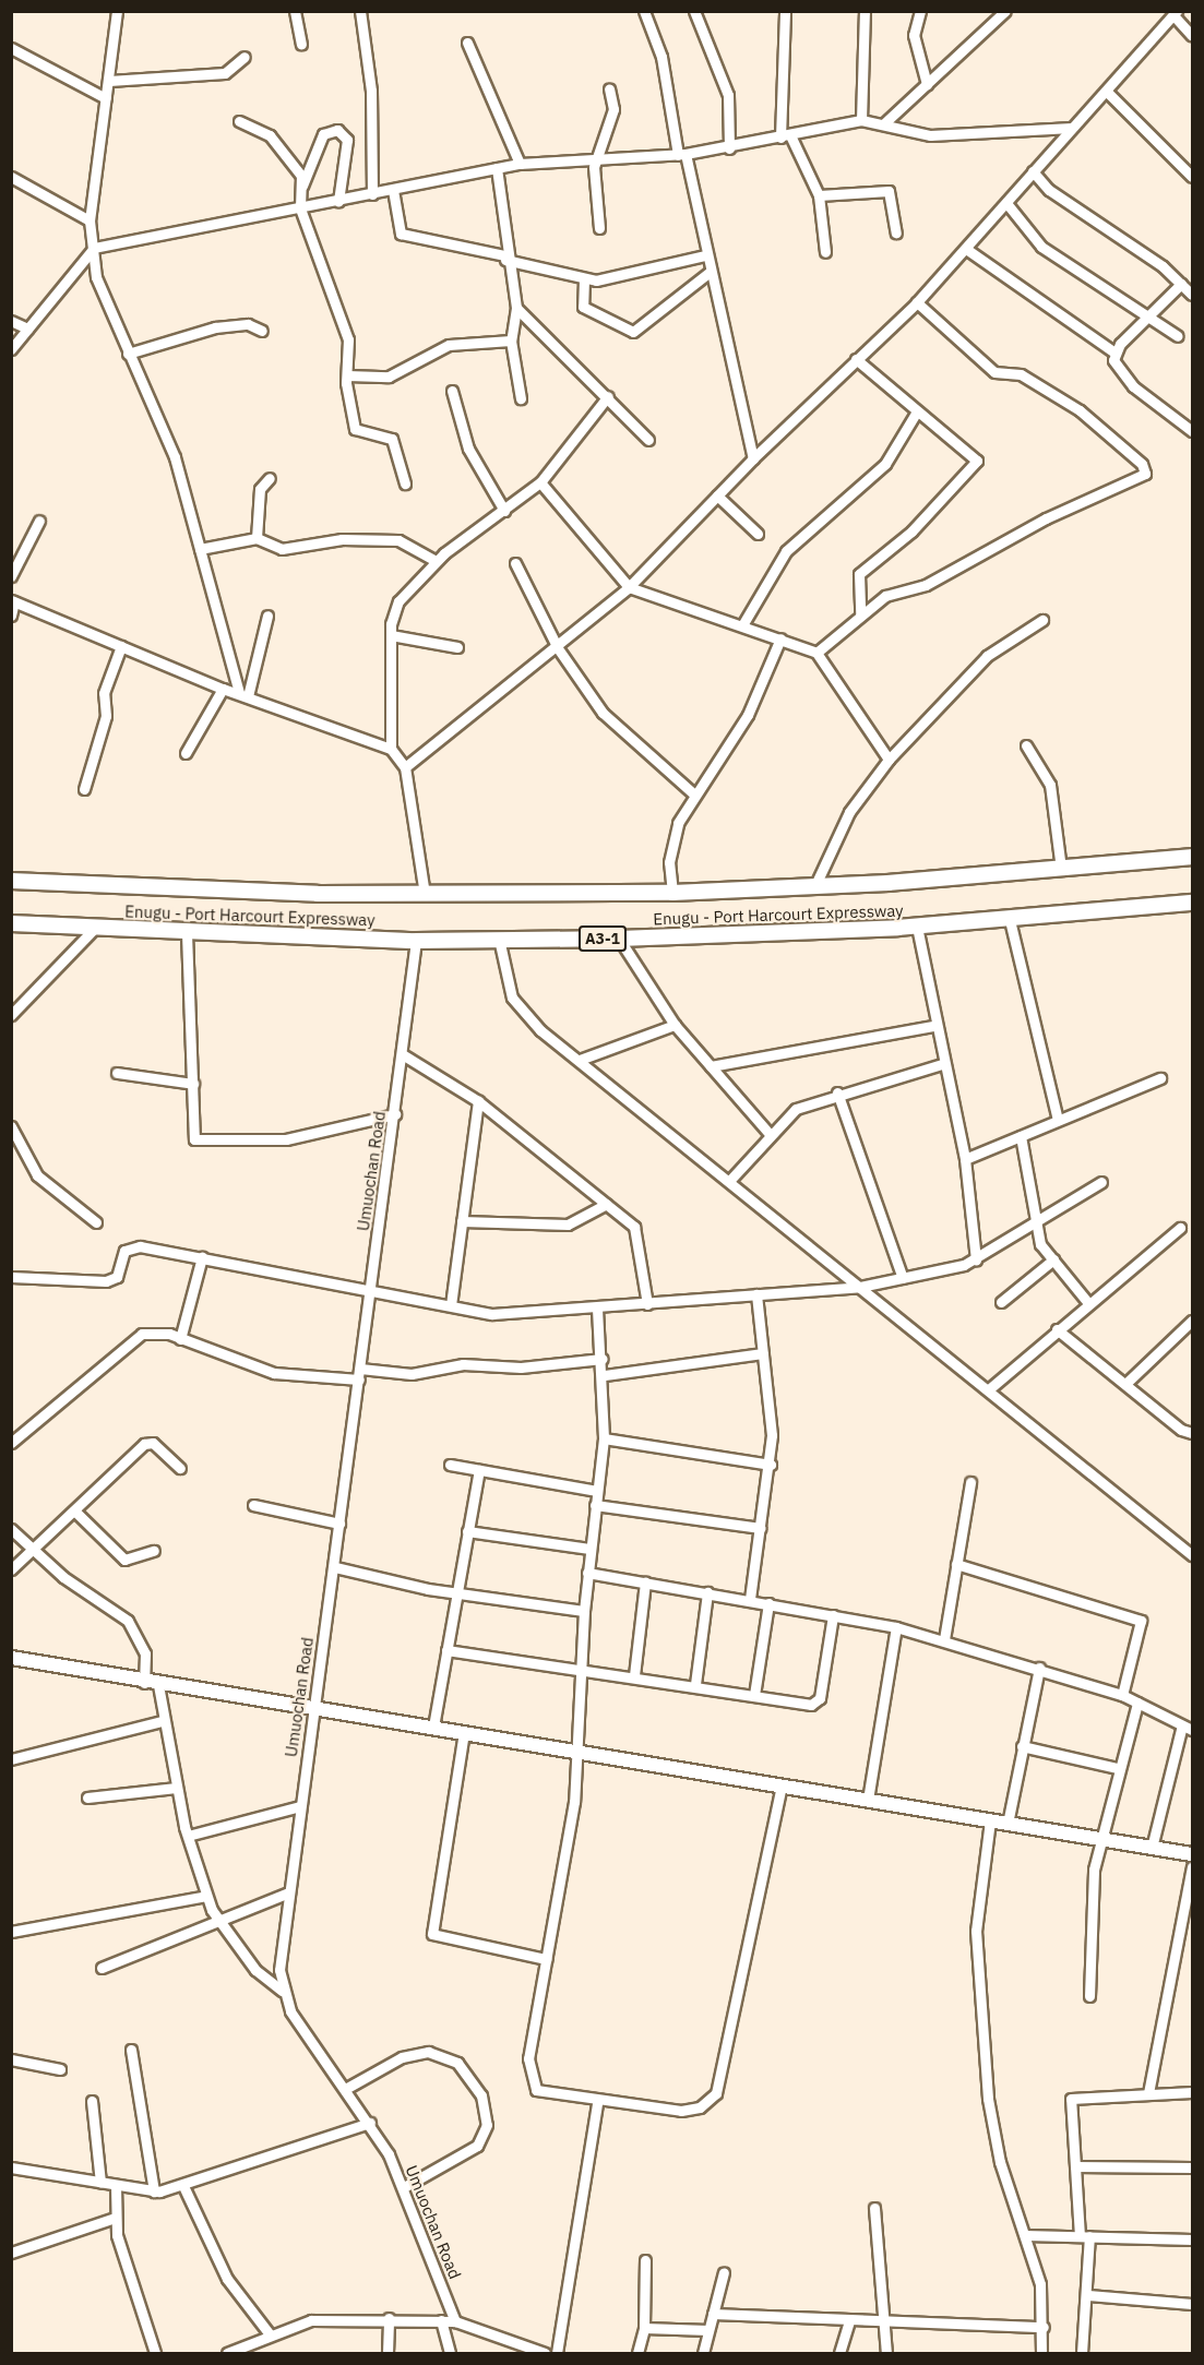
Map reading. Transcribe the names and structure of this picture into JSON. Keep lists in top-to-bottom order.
{
  "streets": {
    "highway": ["Enugu - Port Harcourt Expressway", "A3-1"],
    "street": ["Umuochan Road"]
  },
  "crossings": [
    ["Enugu - Port Harcourt Expressway", "Umuochan Road"]
  ]
}
